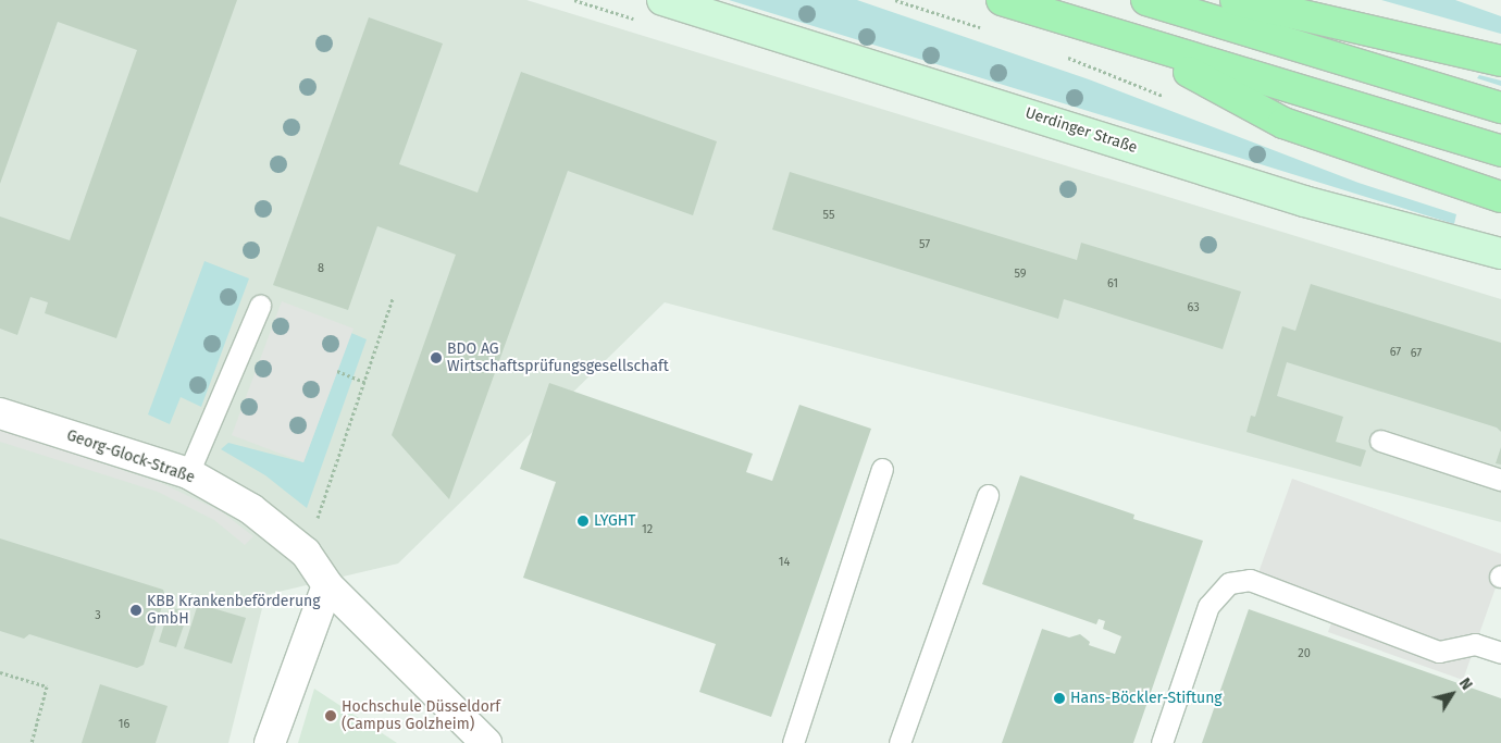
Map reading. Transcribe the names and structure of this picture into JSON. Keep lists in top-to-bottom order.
{
  "streets": {
    "street": ["Uerdinger Straße", "Georg-Glock-Straße"]
  },
  "places": [
    "BDO AG Wirtschaftsprüfungsgesellschaft",
    "LYGHT",
    "KBB Krankenbeförderung GmbH",
    "Hans-Böckler-Stiftung",
    "Hochschule Düsseldorf (Campus Golzheim)"
  ],
  "house_numbers": [
    "55",
    "57",
    "8",
    "59",
    "61",
    "63",
    "67",
    "67",
    "12",
    "14",
    "3",
    "20",
    "16"
  ],
  "north": "top right"
}
